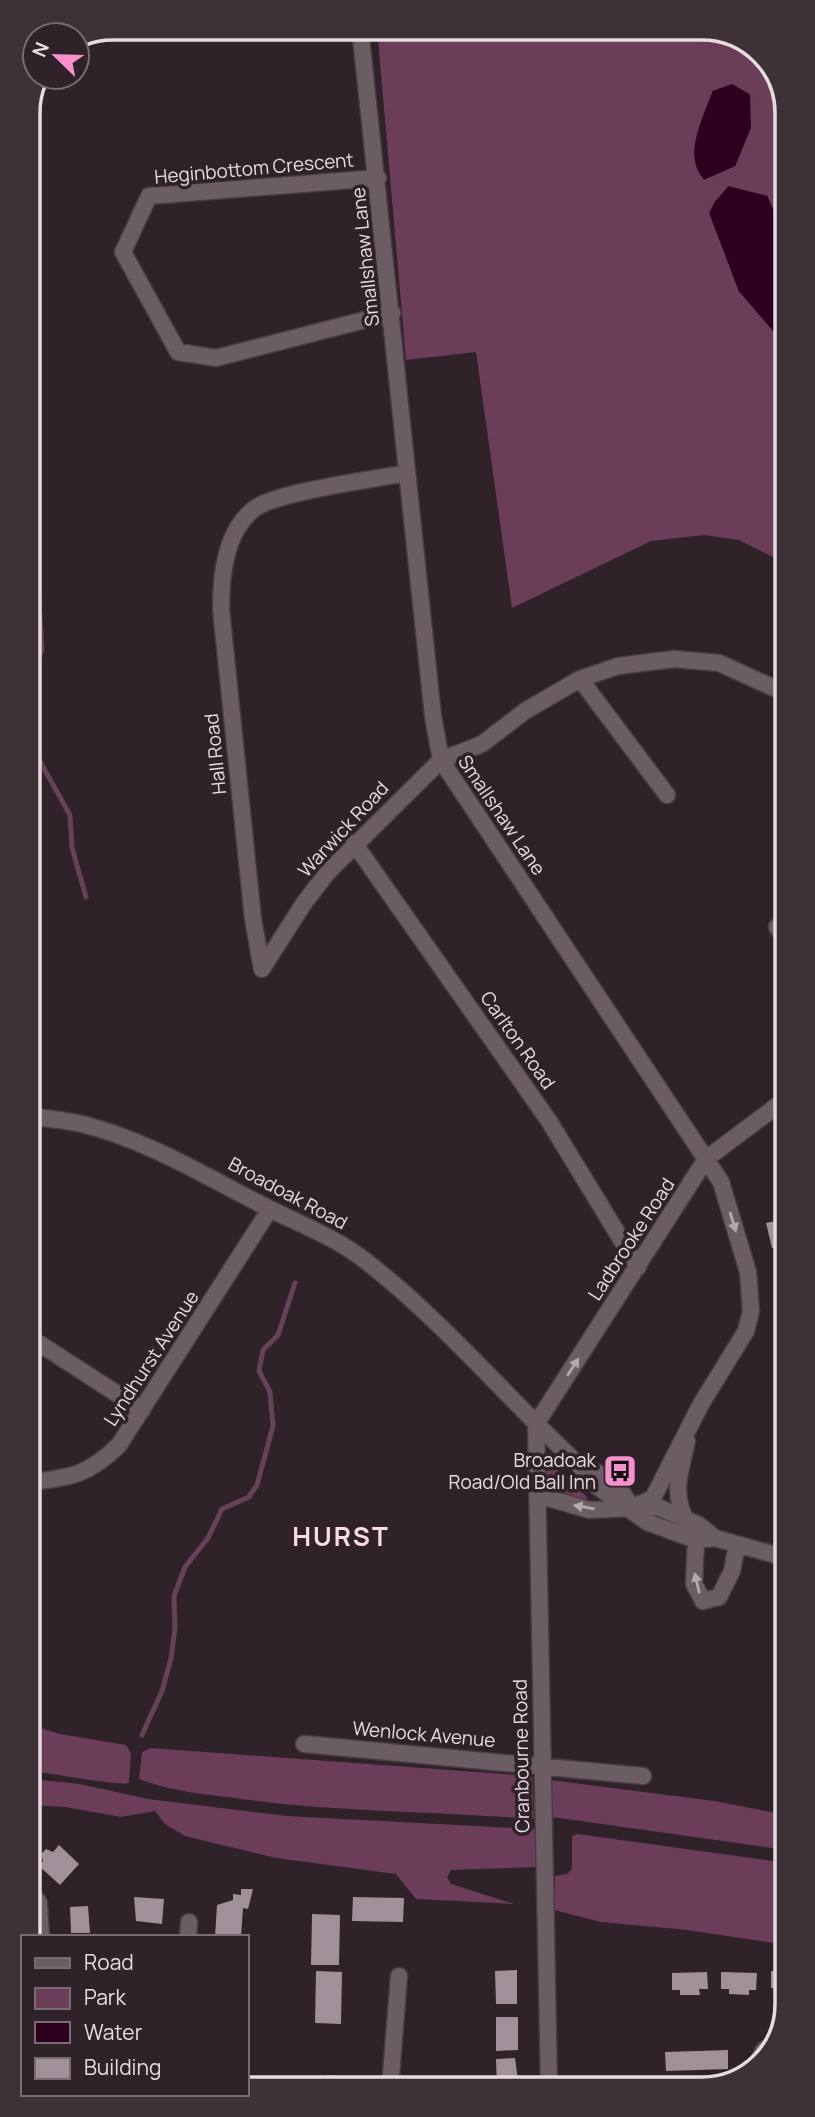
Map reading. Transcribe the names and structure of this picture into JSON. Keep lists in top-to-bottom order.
{
  "streets": {
    "street": [
      "Heginbottom Crescent",
      "Smallshaw Lane",
      "Hall Road",
      "Warwick Road",
      "Carlton Road",
      "Broadoak Road",
      "Ladbrooke Road",
      "Lyndhurst Avenue",
      "Wenlock Avenue",
      "Cranbourne Road"
    ]
  },
  "crossings": [
    ["Heginbottom Crescent", "Smallshaw Lane"],
    ["Smallshaw Lane", "Hall Road"],
    ["Smallshaw Lane", "Warwick Road"],
    ["Smallshaw Lane", "Broadoak Road"],
    ["Smallshaw Lane", "Ladbrooke Road"],
    ["Hall Road", "Warwick Road"],
    ["Warwick Road", "Carlton Road"],
    ["Carlton Road", "Ladbrooke Road"],
    ["Broadoak Road", "Ladbrooke Road"],
    ["Broadoak Road", "Lyndhurst Avenue"],
    ["Broadoak Road", "Cranbourne Road"],
    ["Ladbrooke Road", "Cranbourne Road"],
    ["Wenlock Avenue", "Cranbourne Road"]
  ],
  "one_way": ["Ladbrooke Road"],
  "districts": ["HURST"],
  "places": {
    "bus stop": ["Broadoak Road/Old Ball Inn"]
  },
  "legend": [
    "Road",
    "Park",
    "Water",
    "Building"
  ],
  "north": "top left"
}
